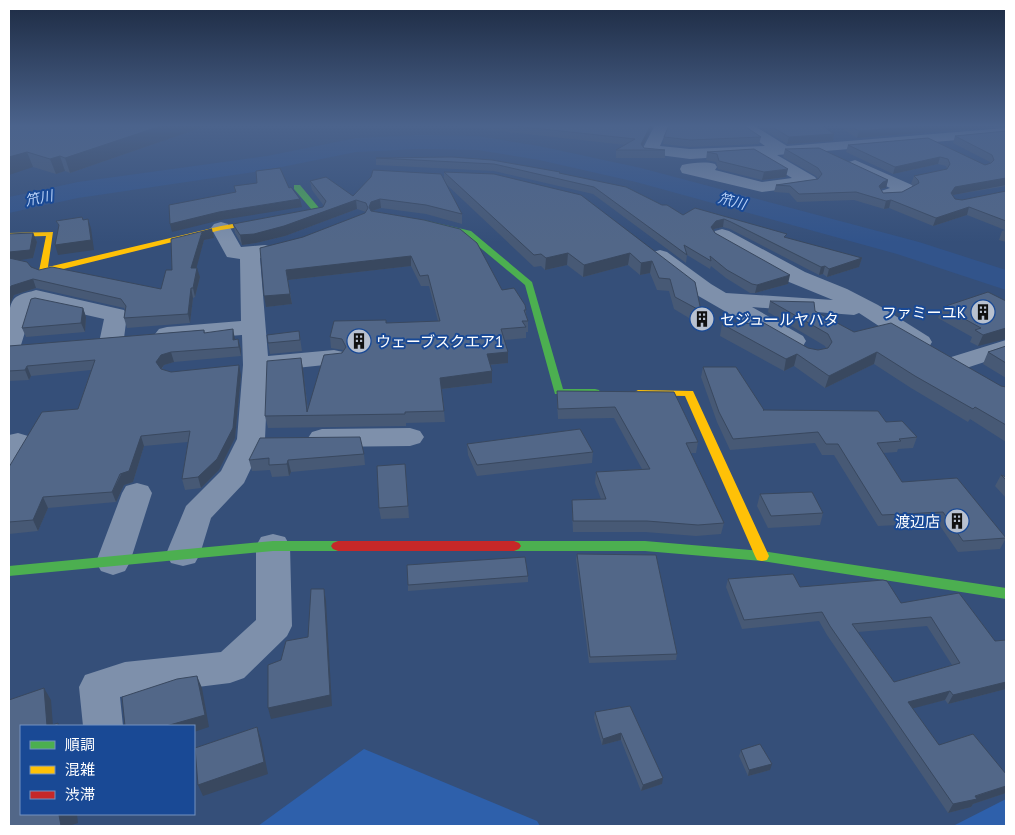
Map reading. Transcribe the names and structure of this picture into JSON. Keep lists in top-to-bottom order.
{
  "water": ["笊川"],
  "places": {
    "building": [
      "ファミーユK",
      "セジュールヤハタ",
      "ウェーブスクエア1",
      "渡辺店"
    ]
  },
  "legend": ["順調", "混雑", "渋滞"]
}
